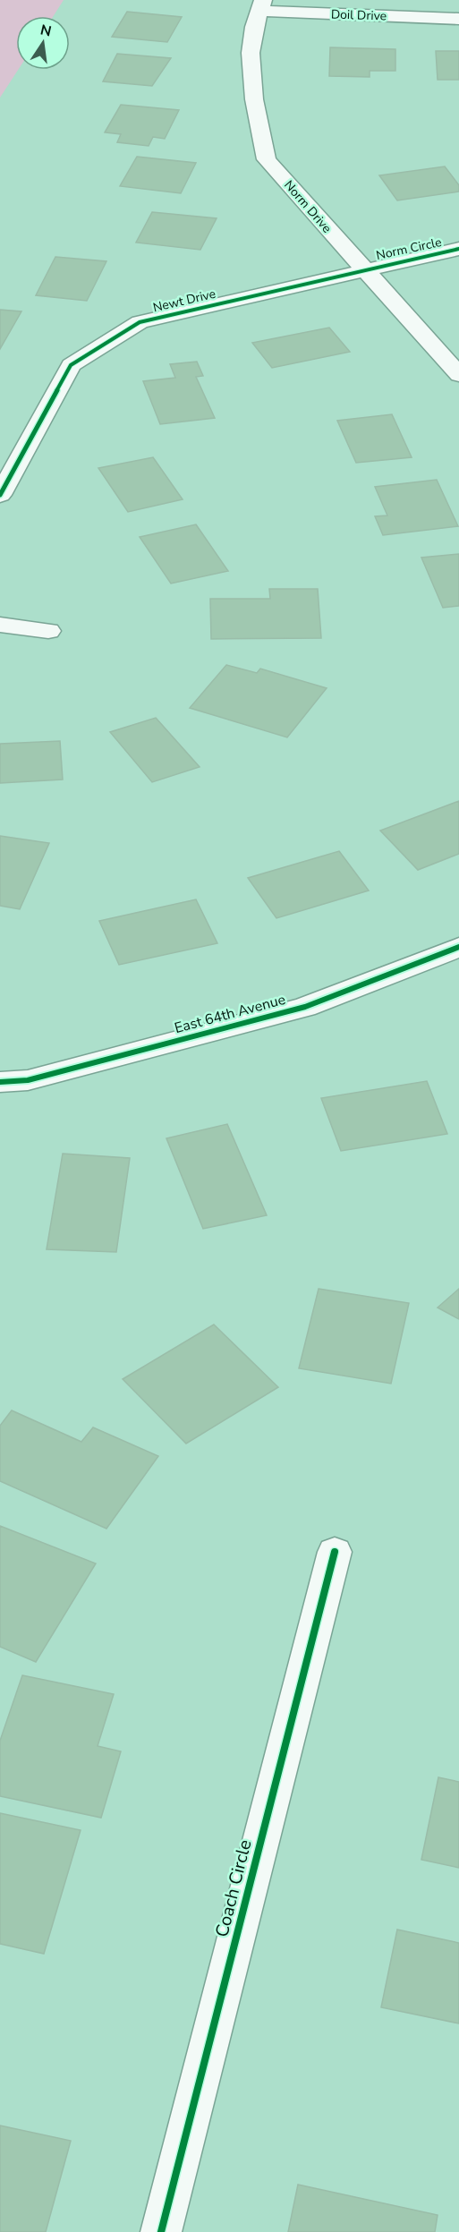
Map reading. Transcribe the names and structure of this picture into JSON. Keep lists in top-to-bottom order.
{
  "streets": {
    "street": [
      "Doil Drive",
      "Norm Drive",
      "Norm Circle",
      "Newt Drive",
      "East 64th Avenue",
      "Coach Circle"
    ]
  },
  "crossings": [
    ["Doil Drive", "Norm Drive"],
    ["Norm Drive", "Norm Circle"],
    ["Norm Drive", "Newt Drive"],
    ["Norm Circle", "Newt Drive"]
  ],
  "north": "top"
}
